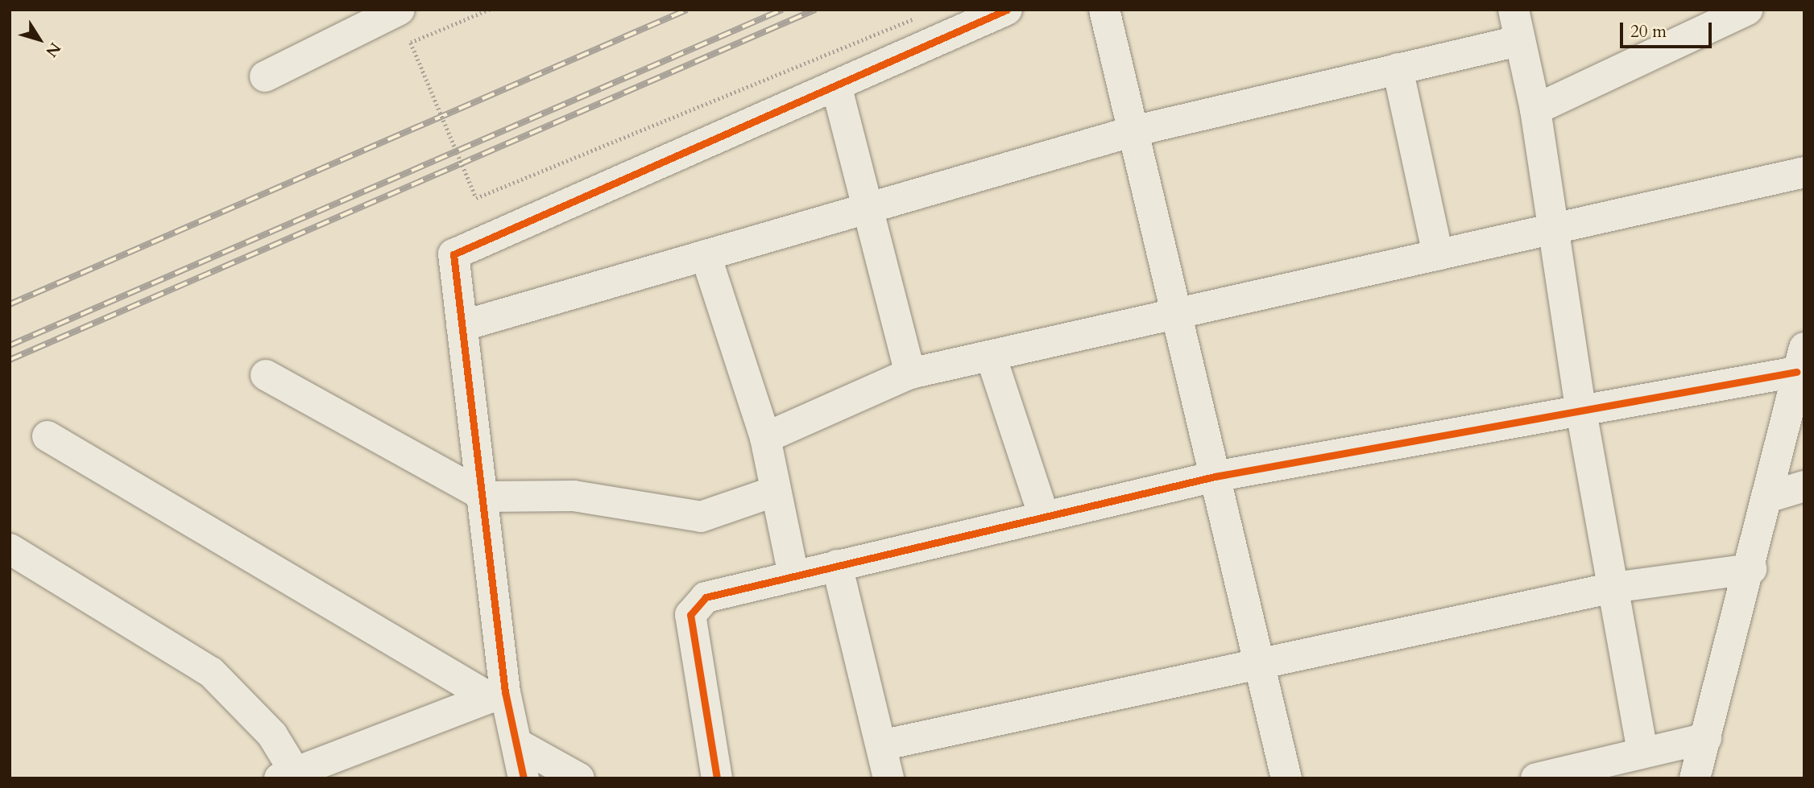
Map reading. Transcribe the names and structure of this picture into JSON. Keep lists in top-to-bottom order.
{
  "scale_bar": "20 m",
  "north": "bottom right"
}
